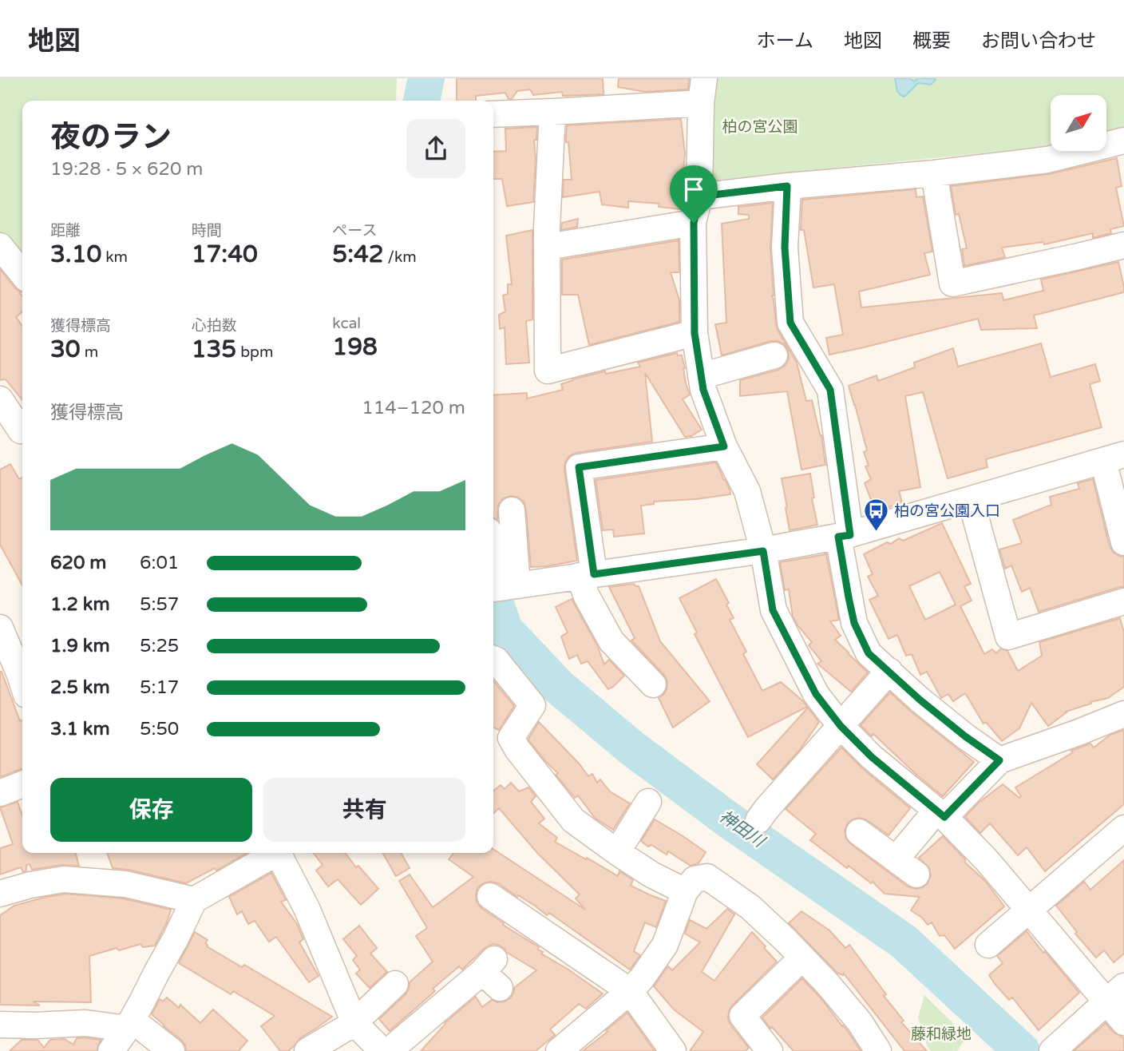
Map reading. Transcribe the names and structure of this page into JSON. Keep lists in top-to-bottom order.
{
  "water": ["神田川"],
  "parks": ["柏の宮公園", "藤和緑地"],
  "places": {
    "bus stop": ["柏の宮公園入口"]
  },
  "north": "top right",
  "page": {
    "header": "地図",
    "nav": [
      "ホーム",
      "地図",
      "概要",
      "お問い合わせ"
    ],
    "heading": ["夜のラン", "19:28 · 5 × 620 m"],
    "stats": [
      ["距離", "3.10 km"],
      ["時間", "17:40"],
      ["ペース", "5:42 /km"],
      ["獲得標高", "30 m"],
      ["心拍数", "135 bpm"],
      ["kcal", "198"]
    ],
    "chart": ["獲得標高", "114–120 m"],
    "list": [
      {
        "name": "620 m",
        "note": "6:01"
      },
      {
        "name": "1.2 km",
        "note": "5:57"
      },
      {
        "name": "1.9 km",
        "note": "5:25"
      },
      {
        "name": "2.5 km",
        "note": "5:17"
      },
      {
        "name": "3.1 km",
        "note": "5:50"
      }
    ],
    "buttons": ["保存", "共有"]
  }
}
